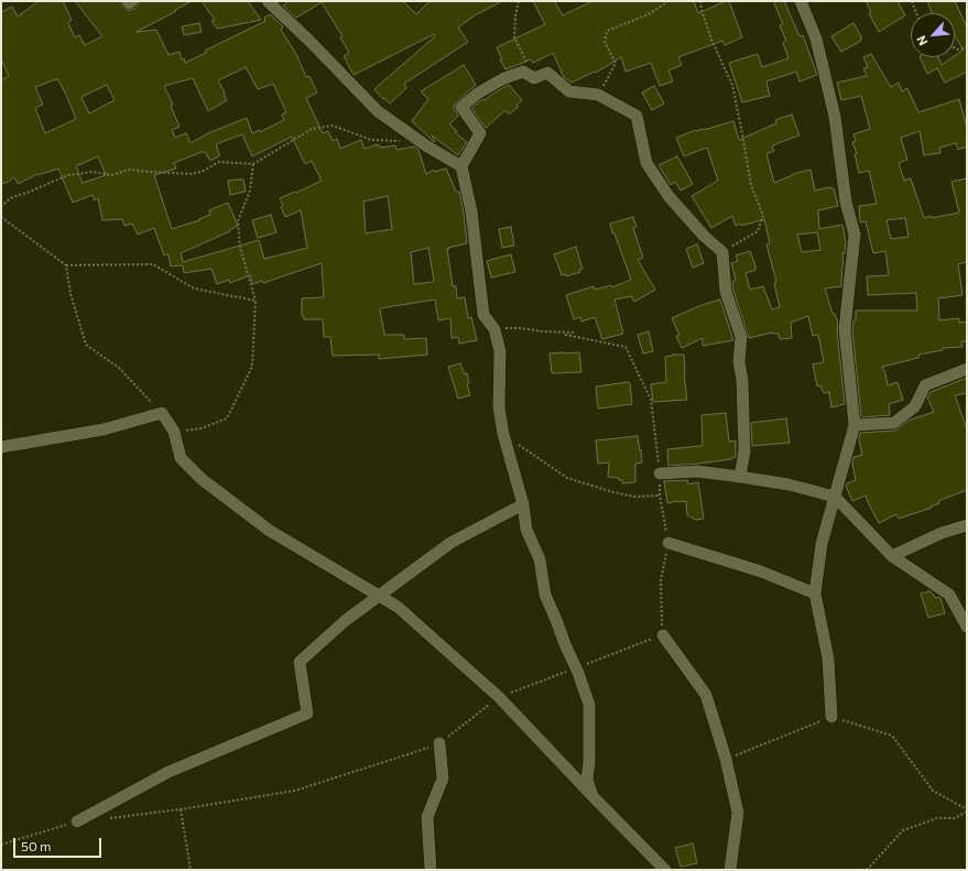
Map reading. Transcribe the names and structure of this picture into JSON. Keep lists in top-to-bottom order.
{
  "scale_bar": "50 m",
  "north": "bottom left"
}
